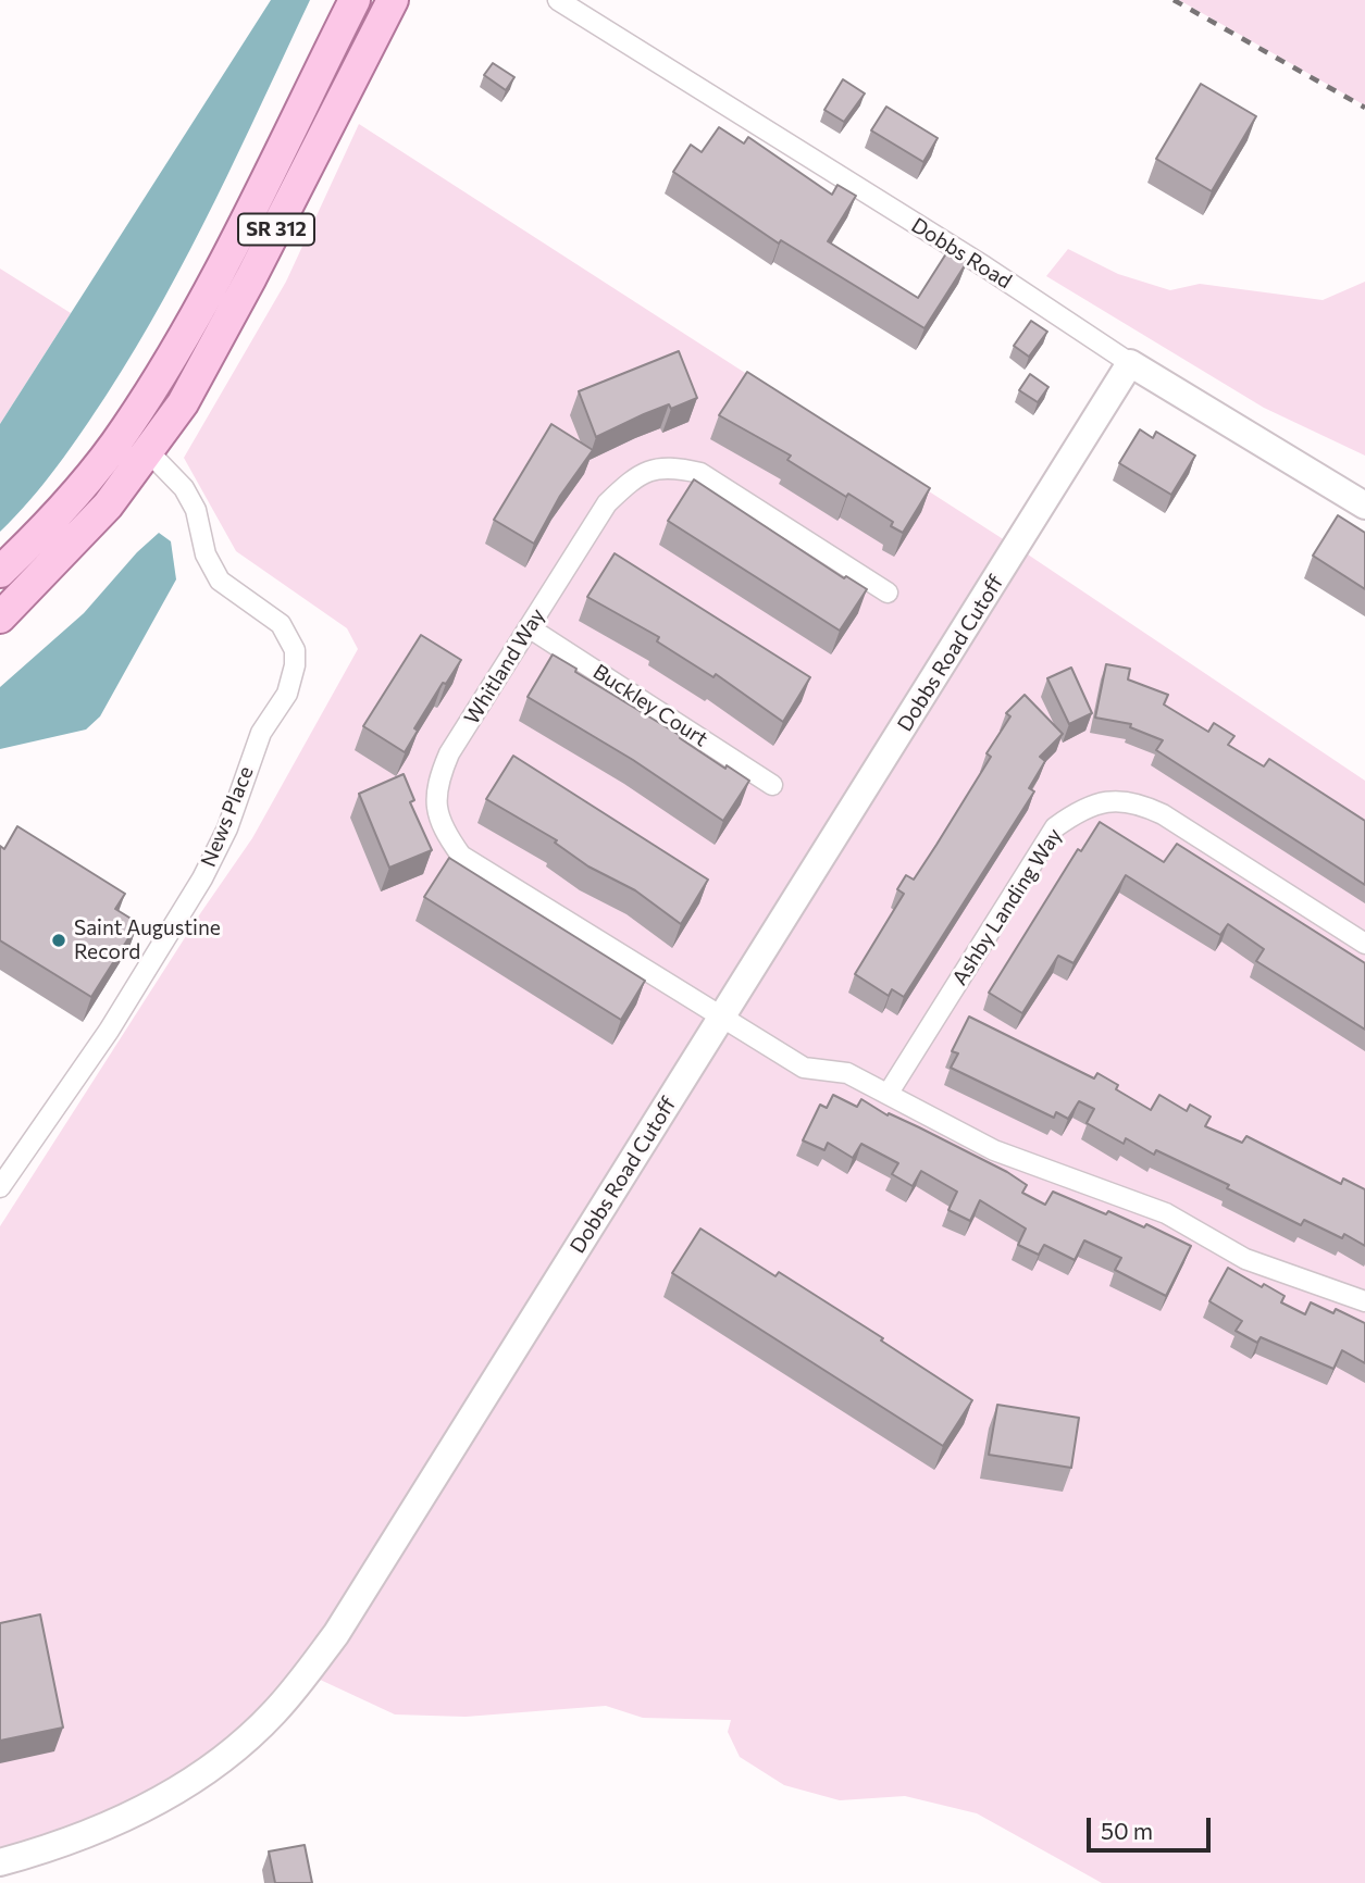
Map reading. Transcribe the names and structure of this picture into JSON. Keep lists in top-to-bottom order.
{
  "streets": {
    "main road": ["SR 312"],
    "street": [
      "Dobbs Road",
      "Dobbs Road Cutoff",
      "Whitland Way",
      "Buckley Court",
      "News Place",
      "Ashby Landing Way"
    ]
  },
  "crossings": [
    ["SR 312", "News Place"],
    ["Dobbs Road", "Dobbs Road Cutoff"],
    ["Dobbs Road Cutoff", "Whitland Way"],
    ["Whitland Way", "Buckley Court"]
  ],
  "places": ["Saint Augustine Record"],
  "scale_bar": "50 m"
}
